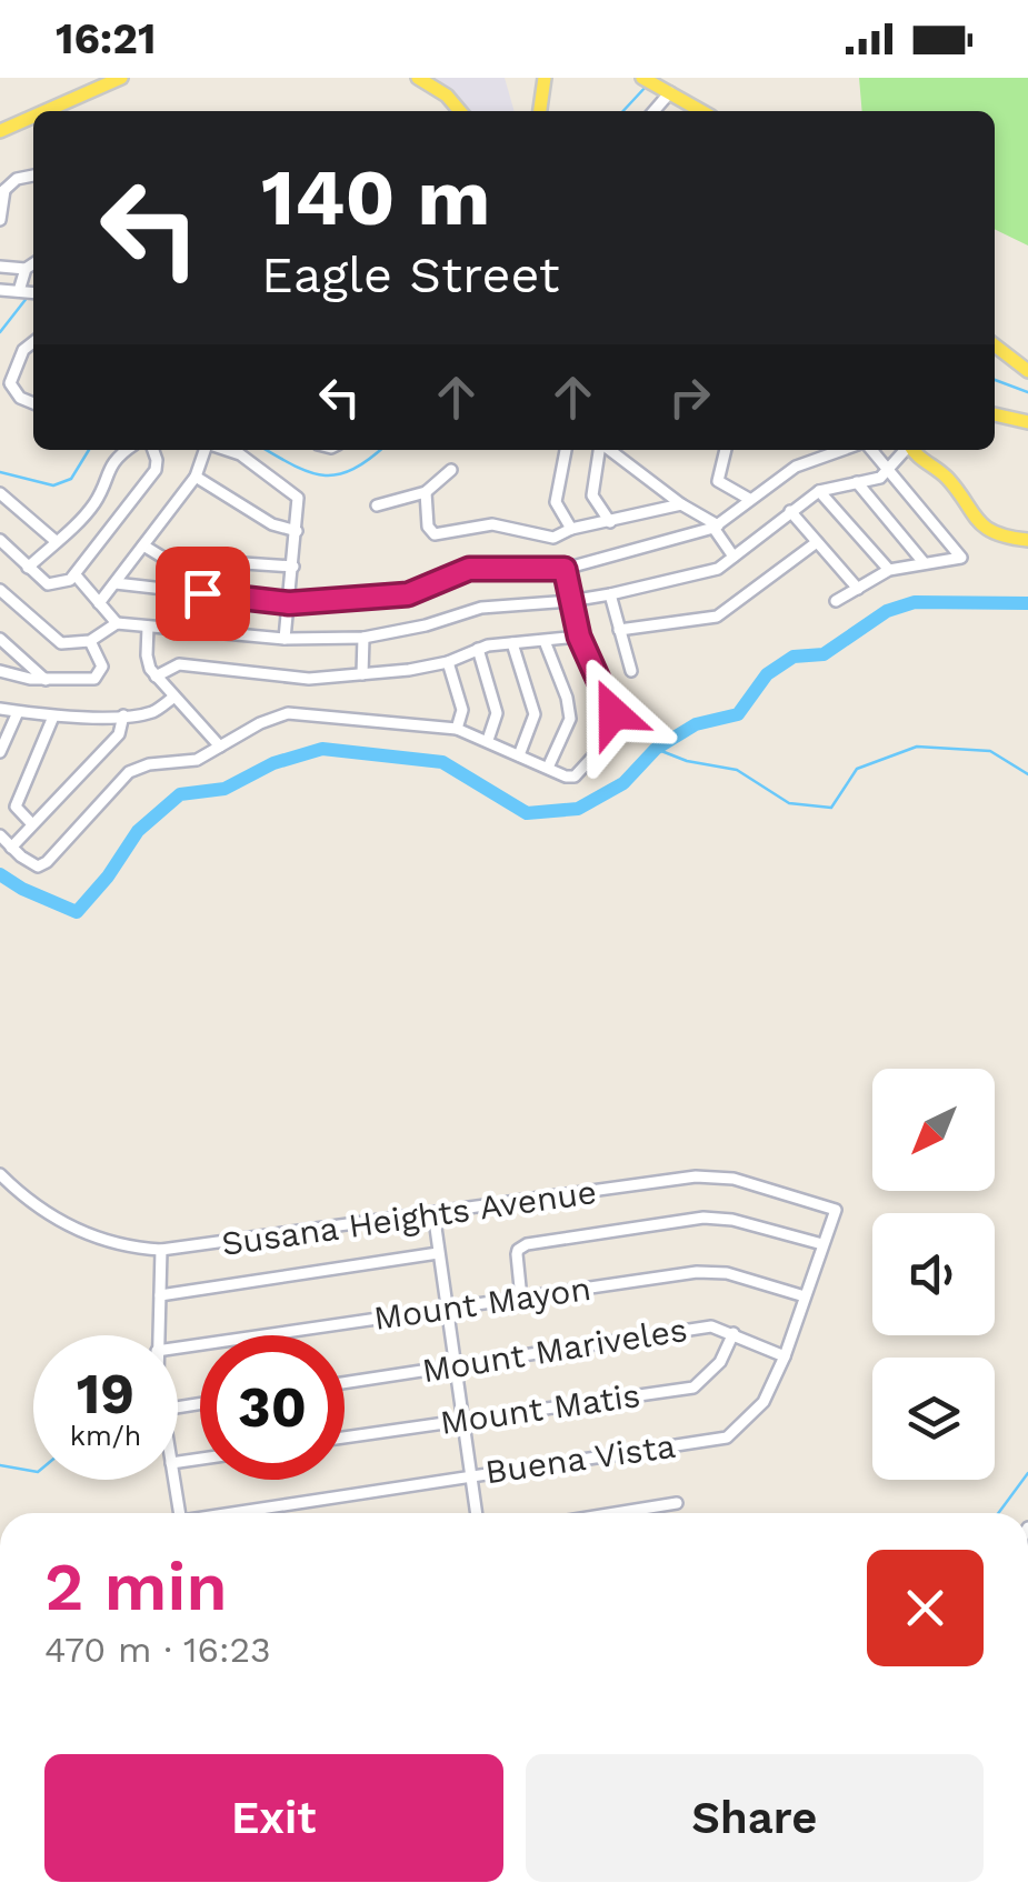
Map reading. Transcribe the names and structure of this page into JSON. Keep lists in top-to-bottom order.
{
  "streets": {
    "street": [
      "Susana Heights Avenue",
      "Mount Mayon",
      "Mount Mariveles",
      "Mount Matis",
      "Buena Vista"
    ]
  },
  "crossings": [
    ["Susana Heights Avenue", "Buena Vista"],
    ["Mount Mayon", "Buena Vista"],
    ["Mount Mariveles", "Mount Matis"],
    ["Mount Mariveles", "Buena Vista"]
  ],
  "north": "bottom left",
  "page": {
    "status": "16:21",
    "turn": ["140 m", "Eagle Street"],
    "speed": "19 km/h",
    "limit": "30",
    "heading": ["2 min", "470 m · 16:23"],
    "buttons": ["Exit", "Share"]
  }
}
